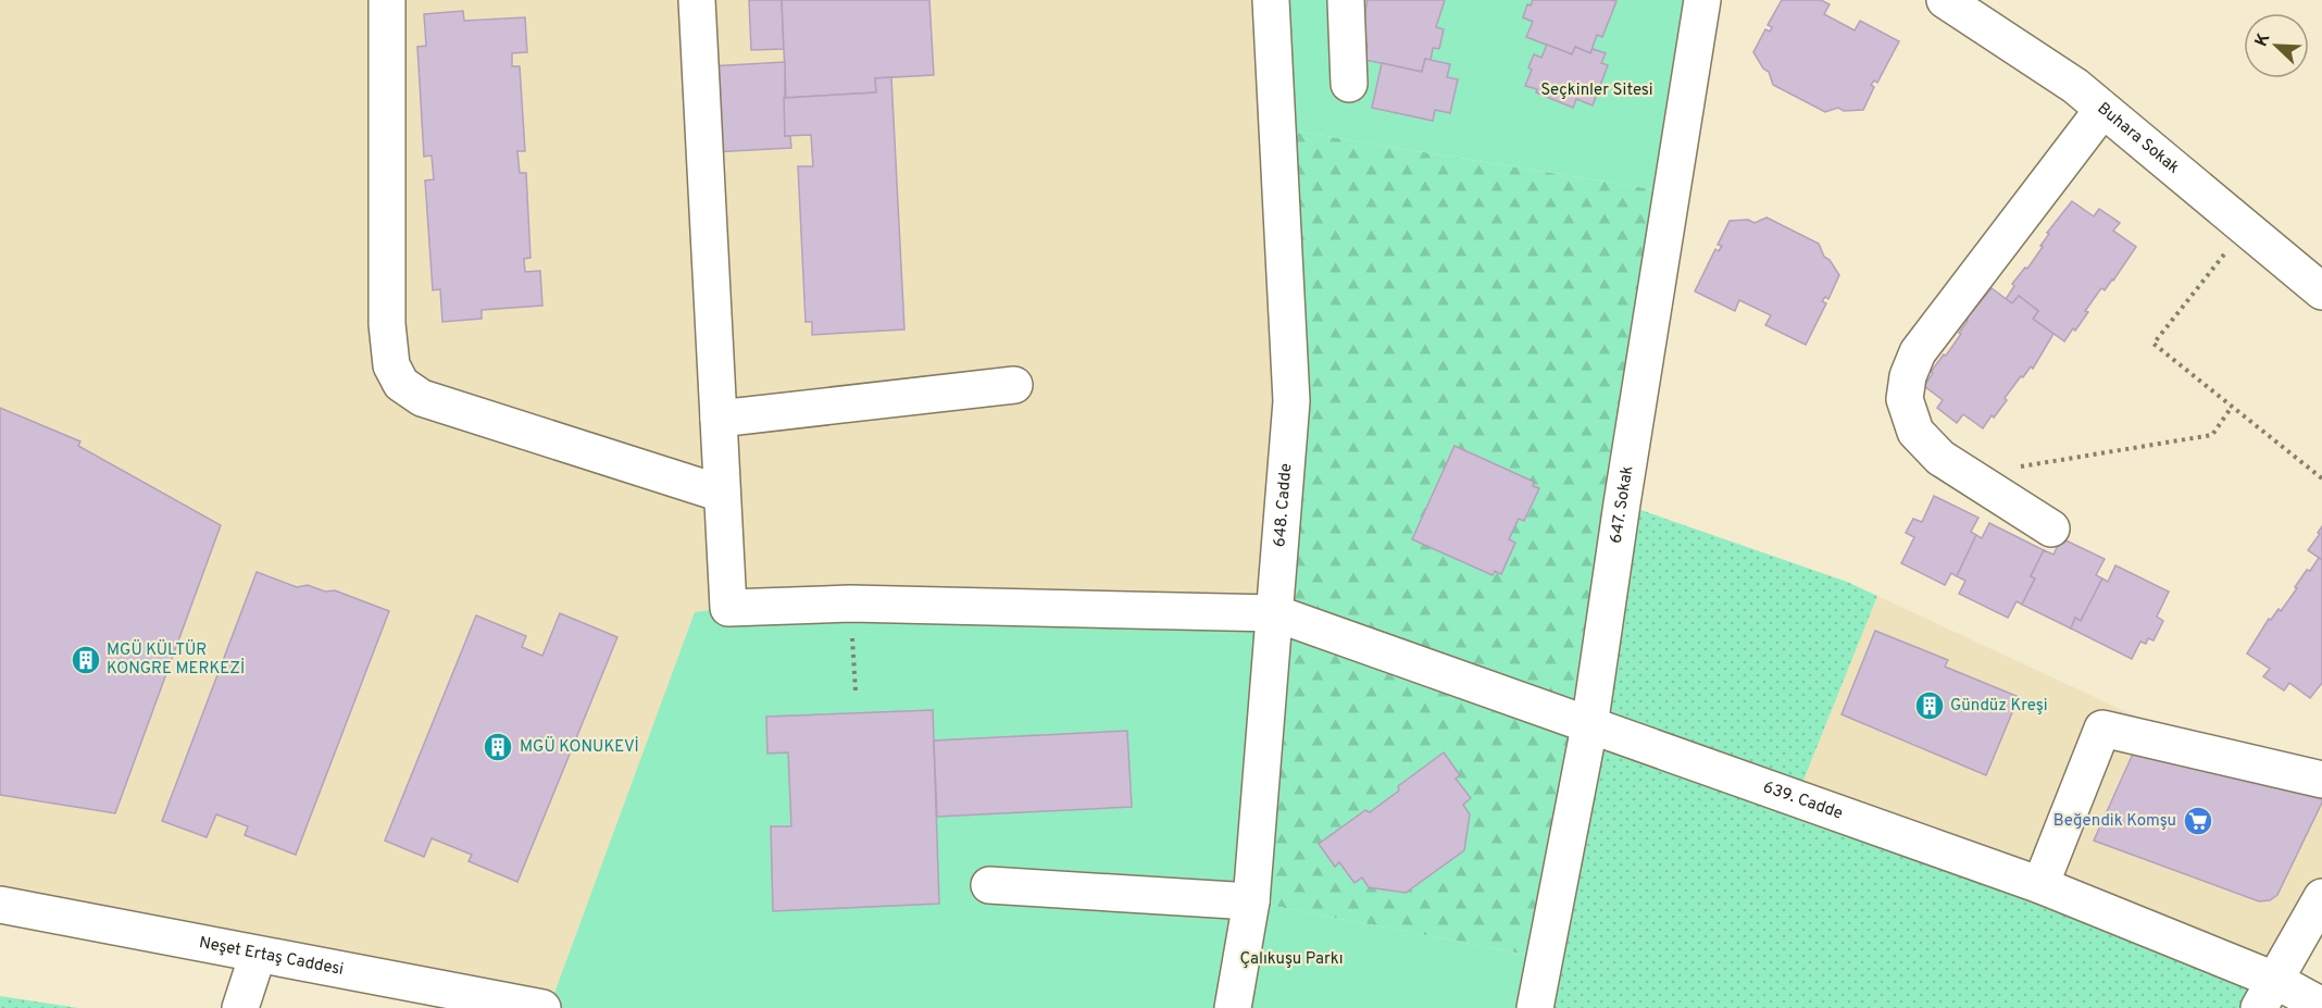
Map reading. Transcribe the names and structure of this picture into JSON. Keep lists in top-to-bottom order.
{
  "streets": {
    "street": [
      "Buhara Sokak",
      "648. Cadde",
      "647. Sokak",
      "639. Cadde",
      "Neşet Ertaş Caddesi"
    ]
  },
  "crossings": [
    ["648. Cadde", "639. Cadde"],
    ["647. Sokak", "639. Cadde"]
  ],
  "parks": ["Seçkinler Sitesi", "Çalıkuşu Parkı"],
  "places": {
    "building": ["MGÜ KÜLTÜR KONGRE MERKEZİ", "Gündüz Kreşi", "MGÜ KONUKEVİ"],
    "supermarket": ["Beğendik Komşu"]
  },
  "north": "top left"
}
